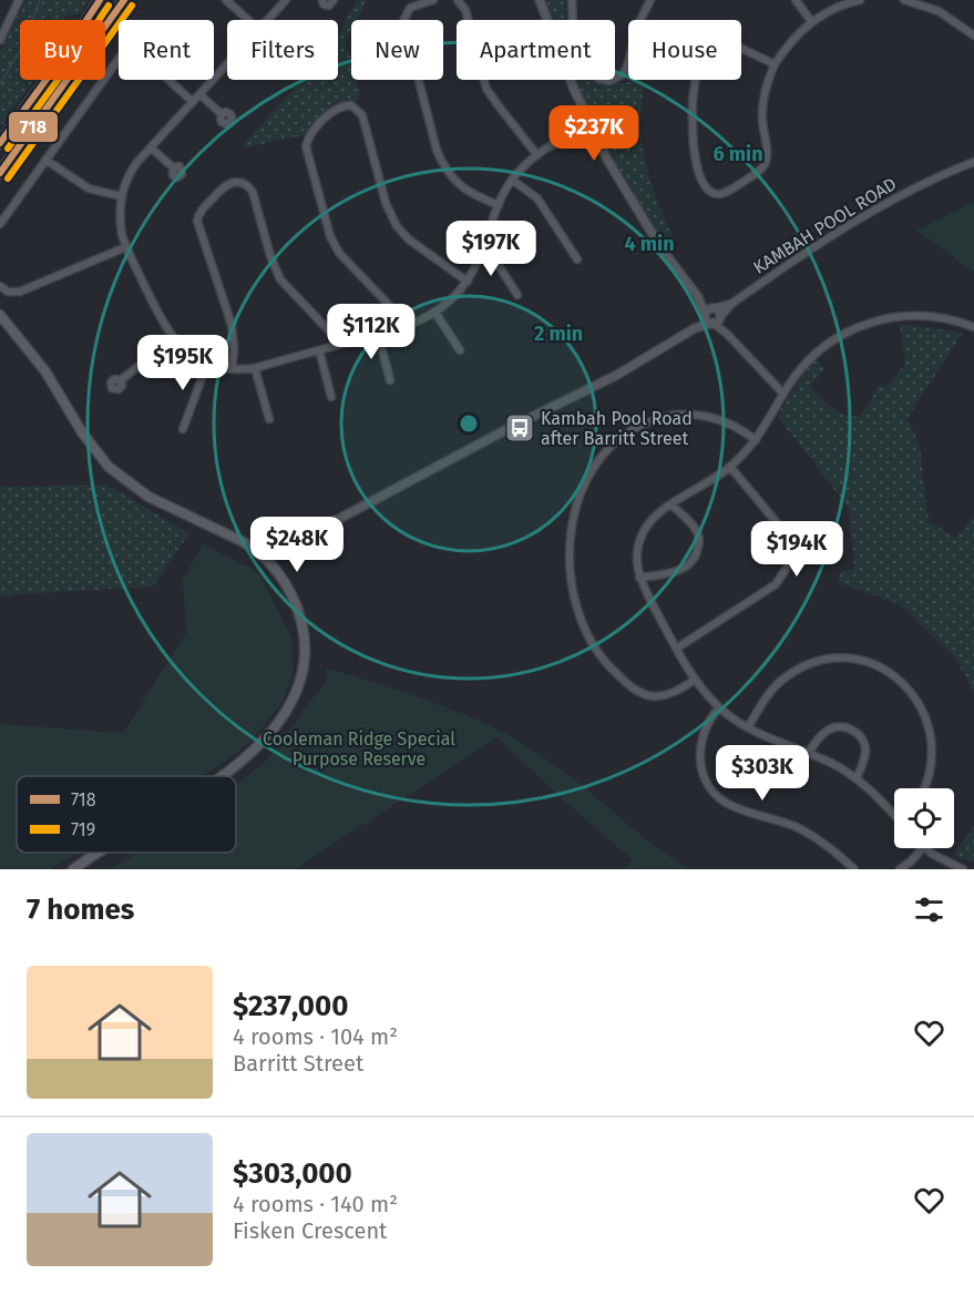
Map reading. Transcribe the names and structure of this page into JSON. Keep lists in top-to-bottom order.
{
  "streets": {
    "street": ["KAMBAH POOL ROAD"]
  },
  "parks": ["Cooleman Ridge Special Purpose Reserve"],
  "places": {
    "bus stop": ["Kambah Pool Road after Barritt Street"]
  },
  "lines": ["transit line 718", "transit line 719"],
  "legend": ["718", "719"],
  "page": {
    "chip": [
      "Buy",
      "Rent",
      "Filters",
      "New",
      "Apartment",
      "House"
    ],
    "price": [
      "$237K",
      "$197K",
      "$112K",
      "$195K",
      "$248K",
      "$194K",
      "$303K"
    ],
    "heading": "7 homes",
    "list": [
      {
        "name": "$237,000",
        "note": "4 rooms · 104 m² · Barritt Street"
      },
      {
        "name": "$303,000",
        "note": "4 rooms · 140 m² · Fisken Crescent"
      }
    ]
  },
  "rings": ["6 min", "4 min", "2 min"]
}
